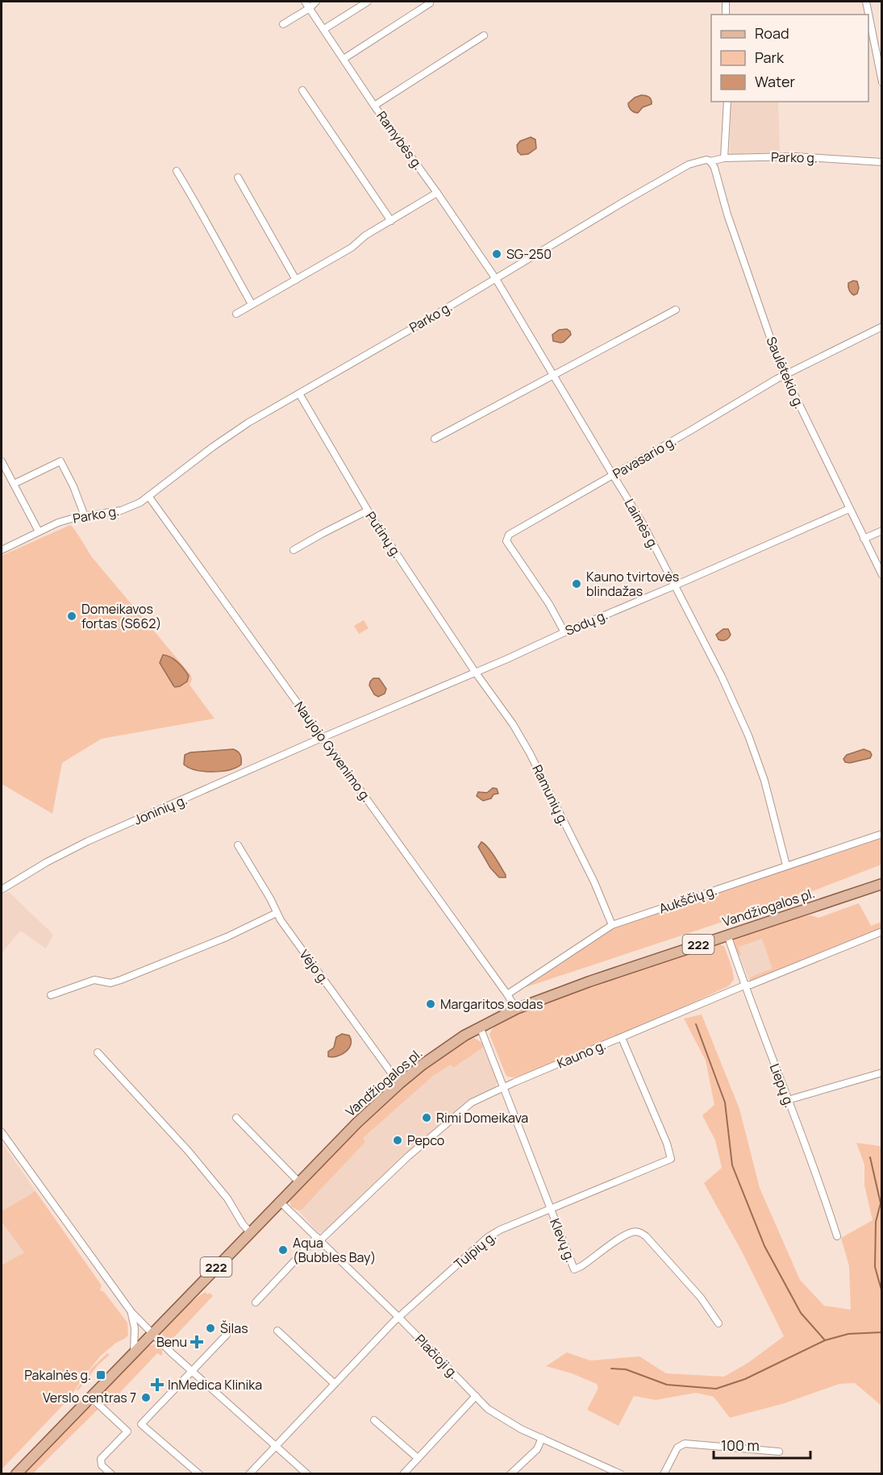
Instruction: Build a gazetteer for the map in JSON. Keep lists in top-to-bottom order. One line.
{"streets":{"main road":["Vandžiogalos pl.","222"],"street":["Ramybės g.","Parko g.","Saulėtekio g.","Pavasario g.","Laimės g.","Putinų g.","Sodų g.","Naujojo Gyvenimo g.","Ramunių g.","Joninių g.","Aukščių g.","Vėjo g.","Kauno g.","Liepų g.","Klevų g.","Tulpių g.","Plačioji g."]},"crossings":[["Ramybės g.","Parko g."],["Ramybės g.","Laimės g."],["Parko g.","Saulėtekio g."],["Parko g.","Laimės g."],["Parko g.","Putinų g."],["Parko g.","Naujojo Gyvenimo g."],["Saulėtekio g.","Pavasario g."],["Saulėtekio g.","Sodų g."],["Pavasario g.","Laimės g."],["Pavasario g.","Sodų g."],["Laimės g.","Sodų g."],["Laimės g.","Aukščių g."],["Putinų g.","Sodų g."],["Putinų g.","Ramunių g."],["Sodų g.","Naujojo Gyvenimo g."],["Sodų g.","Ramunių g."],["Sodų g.","Joninių g."],["Naujojo Gyvenimo g.","Joninių g."],["Naujojo Gyvenimo g.","Aukščių g."],["Naujojo Gyvenimo g.","Vandžiogalos pl."],["Ramunių g.","Aukščių g."],["Vandžiogalos pl.","Vėjo g."],["Vandžiogalos pl.","Liepų g."],["Vandžiogalos pl.","Klevų g."],["Vandžiogalos pl.","Plačioji g."],["Kauno g.","Liepų g."],["Kauno g.","Klevų g."],["Kauno g.","Tulpių g."],["Kauno g.","Plačioji g."],["Klevų g.","Tulpių g."],["Tulpių g.","Plačioji g."]],"places":{"other":["SG-250","Kauno tvirtovės blindažas","Domeikavos fortas (S662)","Margaritos sodas","Rimi Domeikava","Pepco","Aqua (Bubbles Bay)","Šilas","Verslo centras 7"],"health":["Benu","InMedica Klinika"],"transit":["Pakalnės g."]},"legend":["Road","Park","Water"],"scale_bar":"100 m"}
